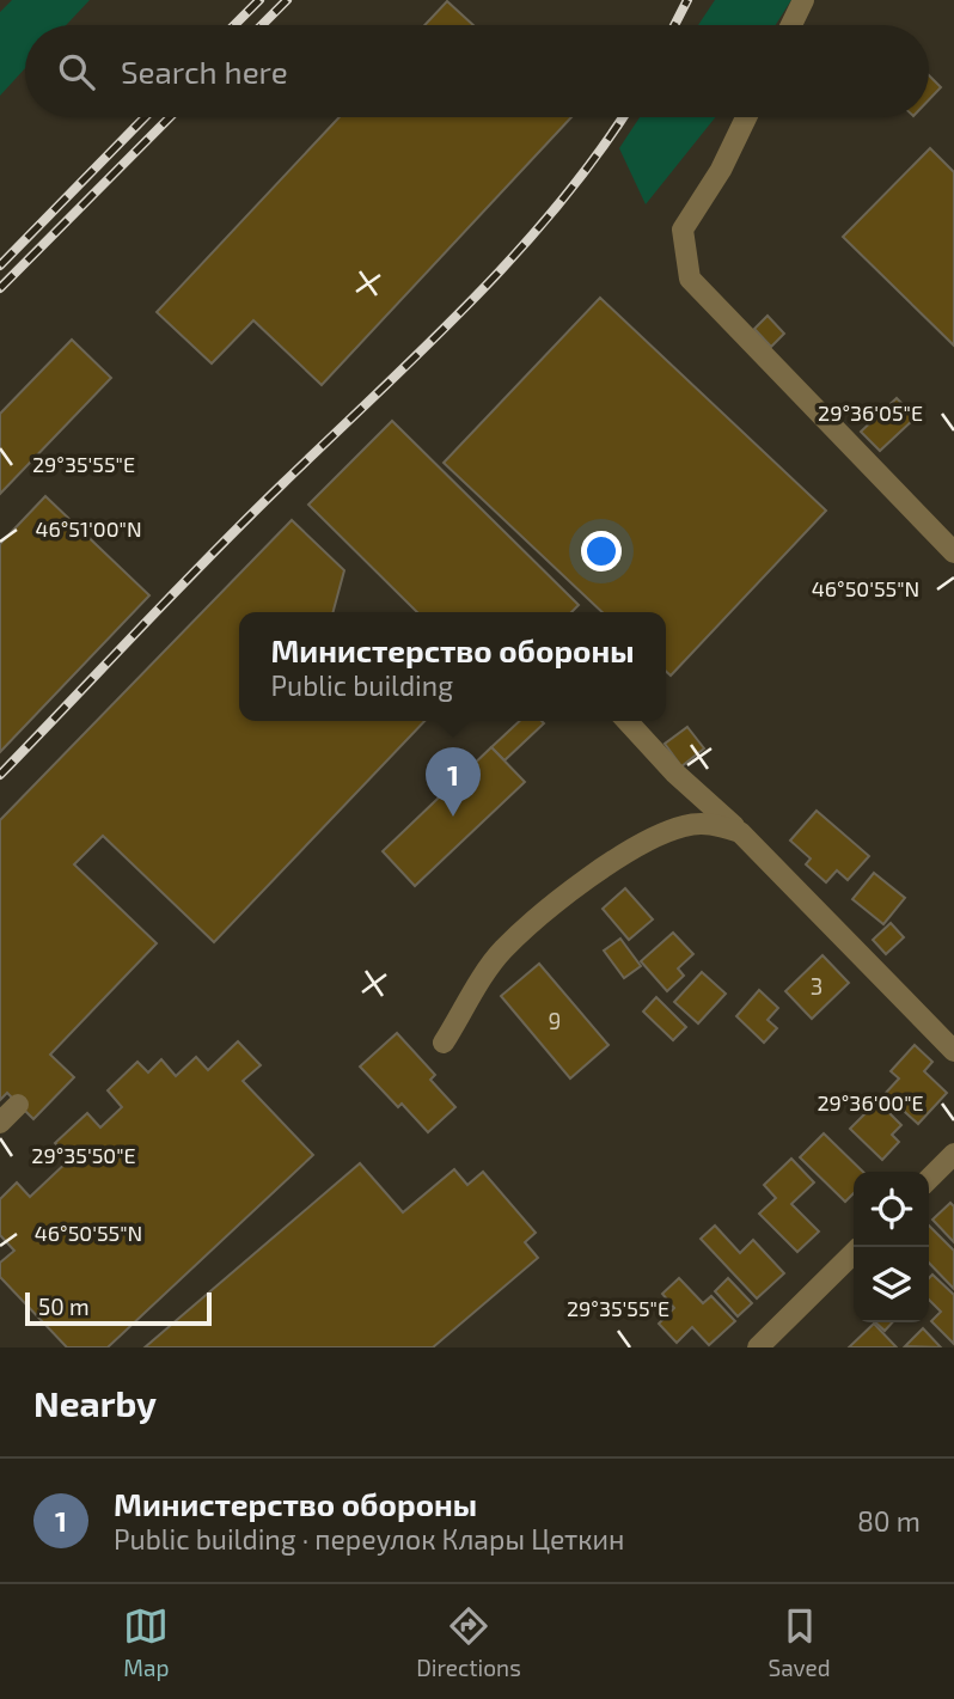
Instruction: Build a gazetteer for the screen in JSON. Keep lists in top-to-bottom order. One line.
{"house_numbers":["3","9"],"scale_bar":"50 m","page":{"search":"Search here","popup":["Министерство обороны","Public building"],"pins":"1","scale":"50 m","heading":"Nearby","list":[{"mark":"1","name":"Министерство обороны","note":"Public building · переулок Клары Цеткин","value":"80 m"}],"nav":["Map","Directions","Saved"]},"coordinates":["29°36'05\"E","29°35'55\"E","46°51'00\"N","46°50'55\"N","29°36'00\"E","29°35'50\"E"]}
